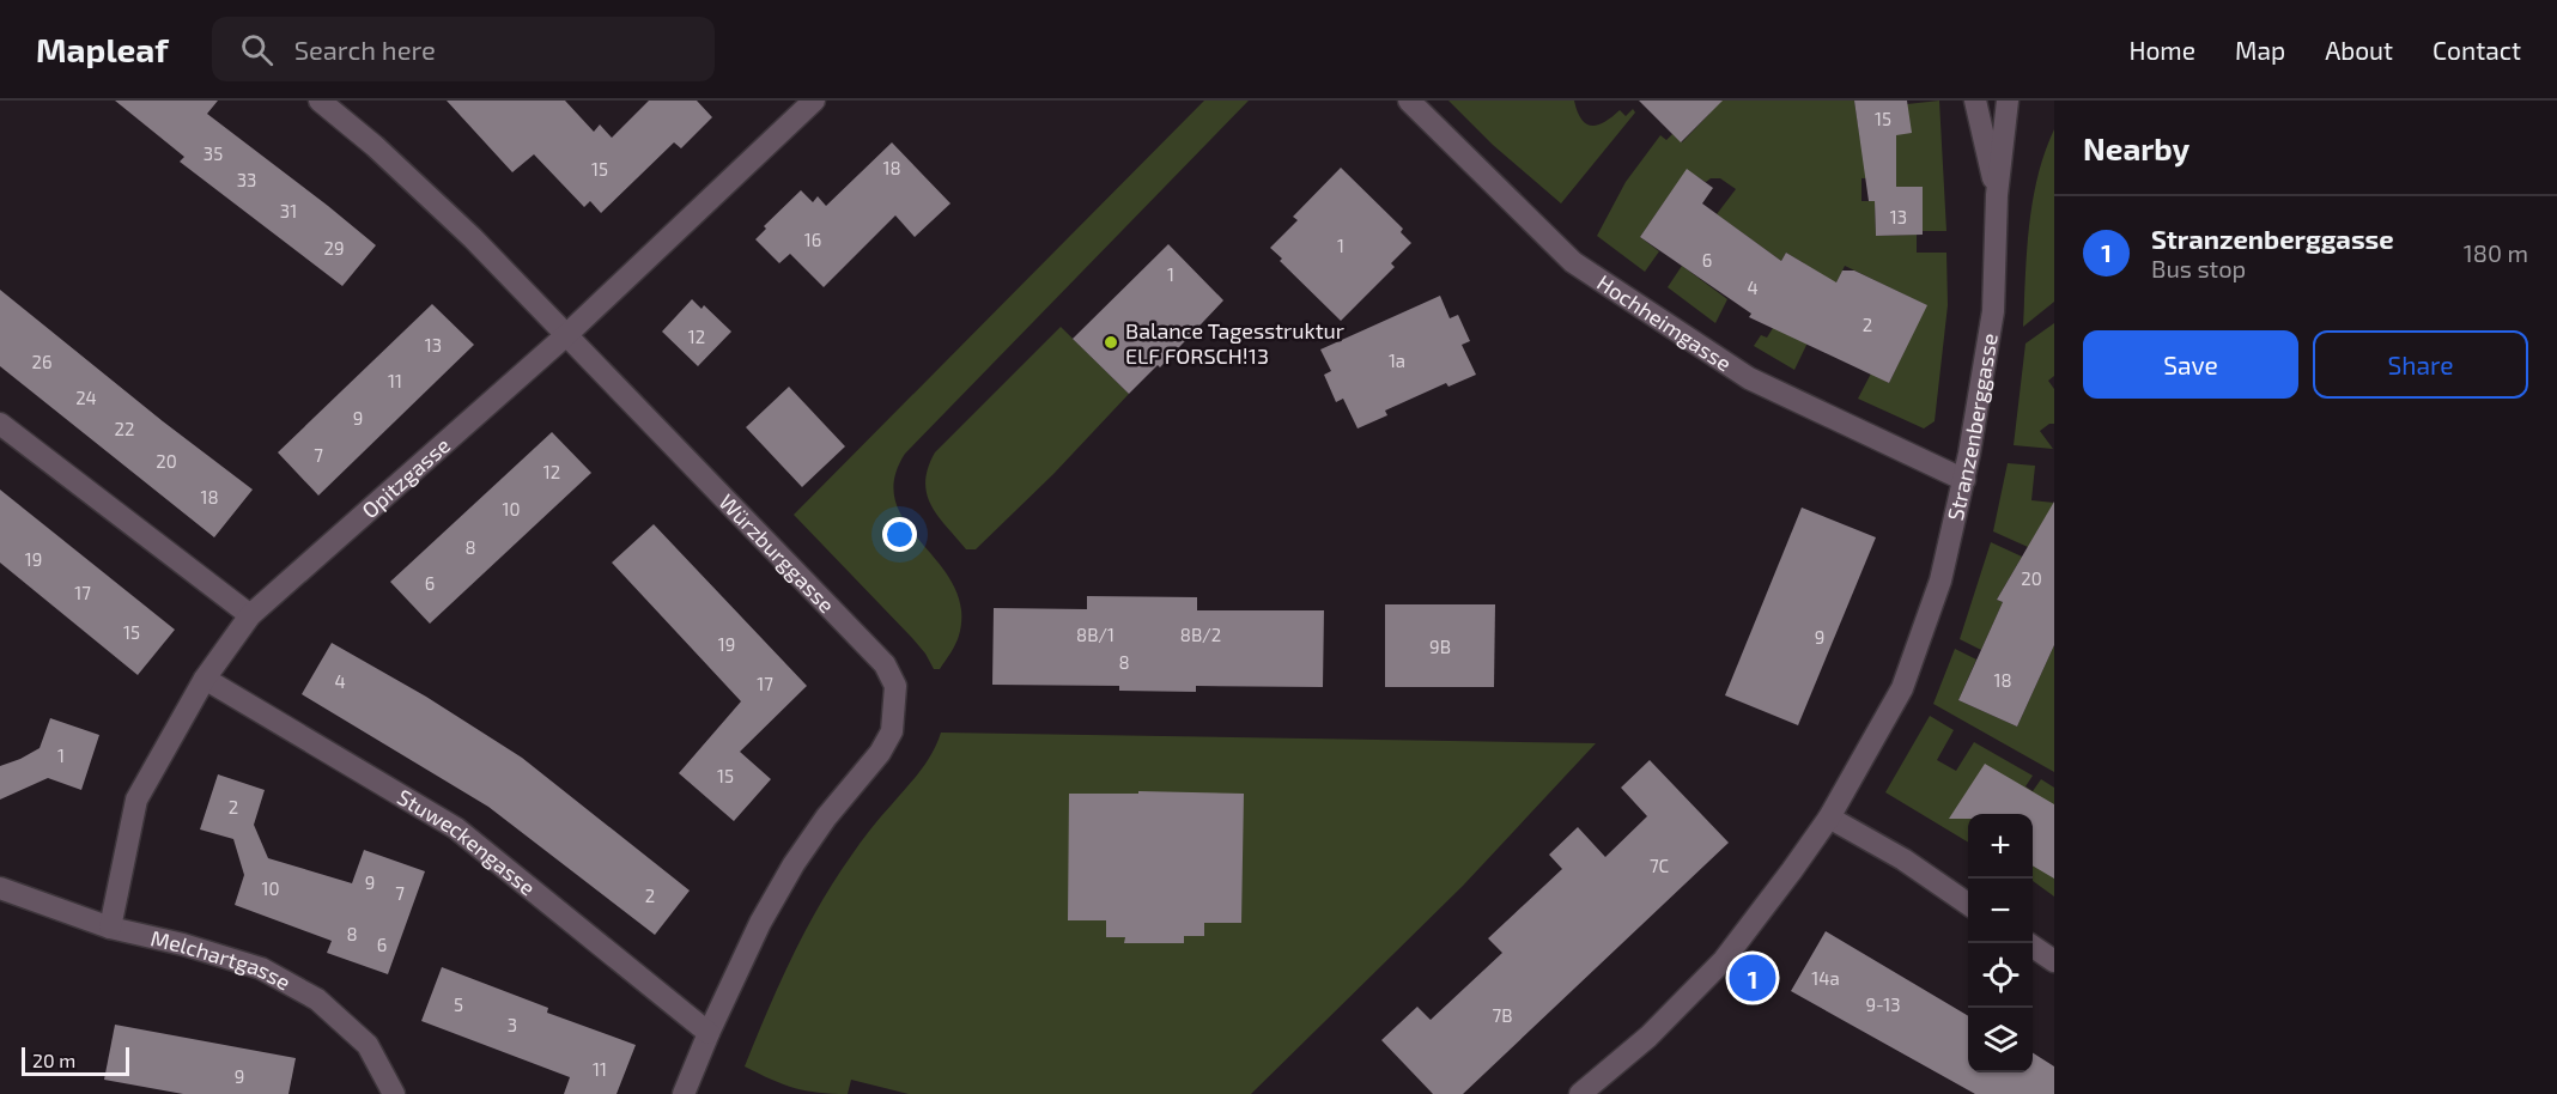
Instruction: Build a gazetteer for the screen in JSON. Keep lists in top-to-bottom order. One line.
{"streets":{"street":["Hochheimgasse","Stranzenberggasse","Opitzgasse","Würzburggasse","Stuweckengasse","Melchartgasse"]},"crossings":[["Hochheimgasse","Stranzenberggasse"],["Opitzgasse","Würzburggasse"],["Opitzgasse","Stuweckengasse"],["Opitzgasse","Melchartgasse"],["Würzburggasse","Stuweckengasse"]],"places":["Balance Tagesstruktur ELF FORSCH!13"],"house_numbers":["15","35","18","15","33","31","13","16","1","29","6","1","4","2","12","13","1a","26","11","24","9","22","7","20","12","18","10","8","19","20","6","17","15","8B/1","8B/2","9","19","9B","8","18","4","17","1","15","2","7C","9","10","7","2","8","6","14a","5","9-13","7B","3","11","9"],"scale_bar":"20 m","page":{"header":"Mapleaf","search":"Search here","nav":["Home","Map","About","Contact"],"heading":"Nearby","list":[{"mark":"1","name":"Stranzenberggasse","note":"Bus stop","value":"180 m"}],"buttons":["Save","Share"],"map_buttons":["+","−"],"pins":"1","scale":"20 m"}}
